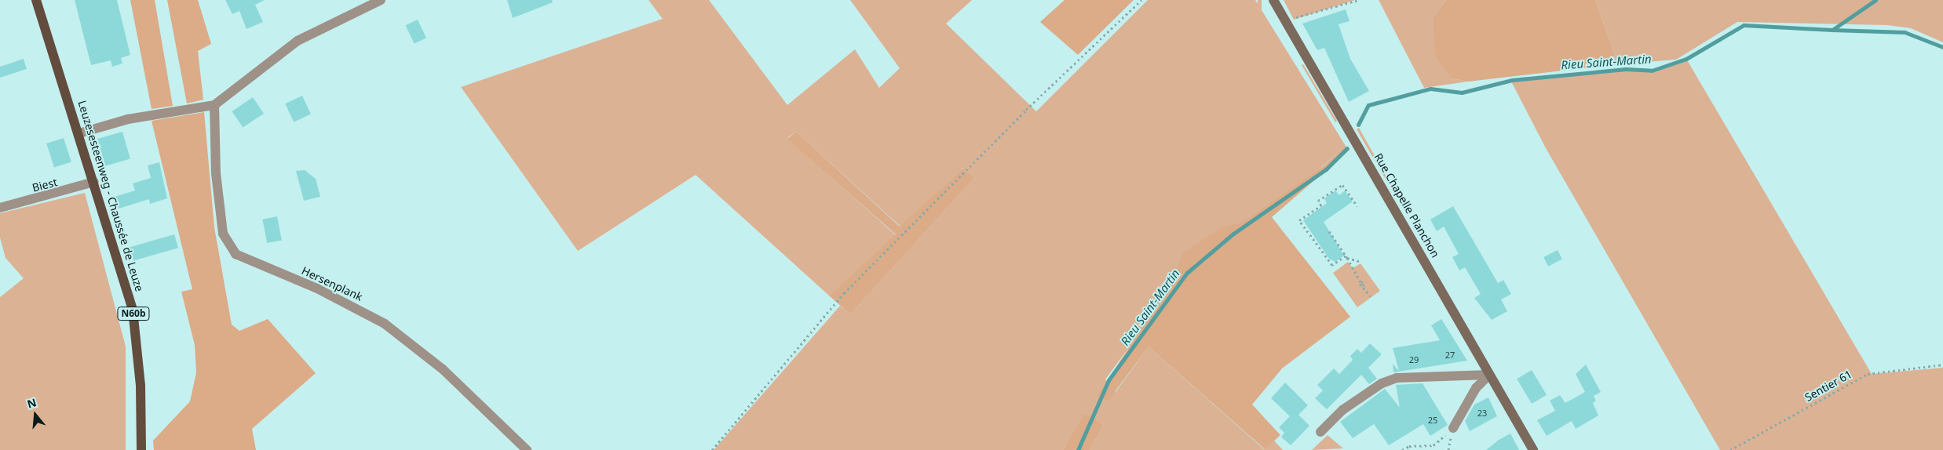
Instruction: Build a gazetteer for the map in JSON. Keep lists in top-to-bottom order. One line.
{"streets":{"main road":["Leuzesesteenweg - Chaussée de Leuze","N60b"],"street":["Biest","Rue Chapelle Planchon","Hersenplank"],"path":["Sentier 61"]},"crossings":[["Biest","Leuzesesteenweg - Chaussée de Leuze"]],"water":["Rieu Saint-Martin"],"house_numbers":["27","29","23","25"],"north":"top"}
